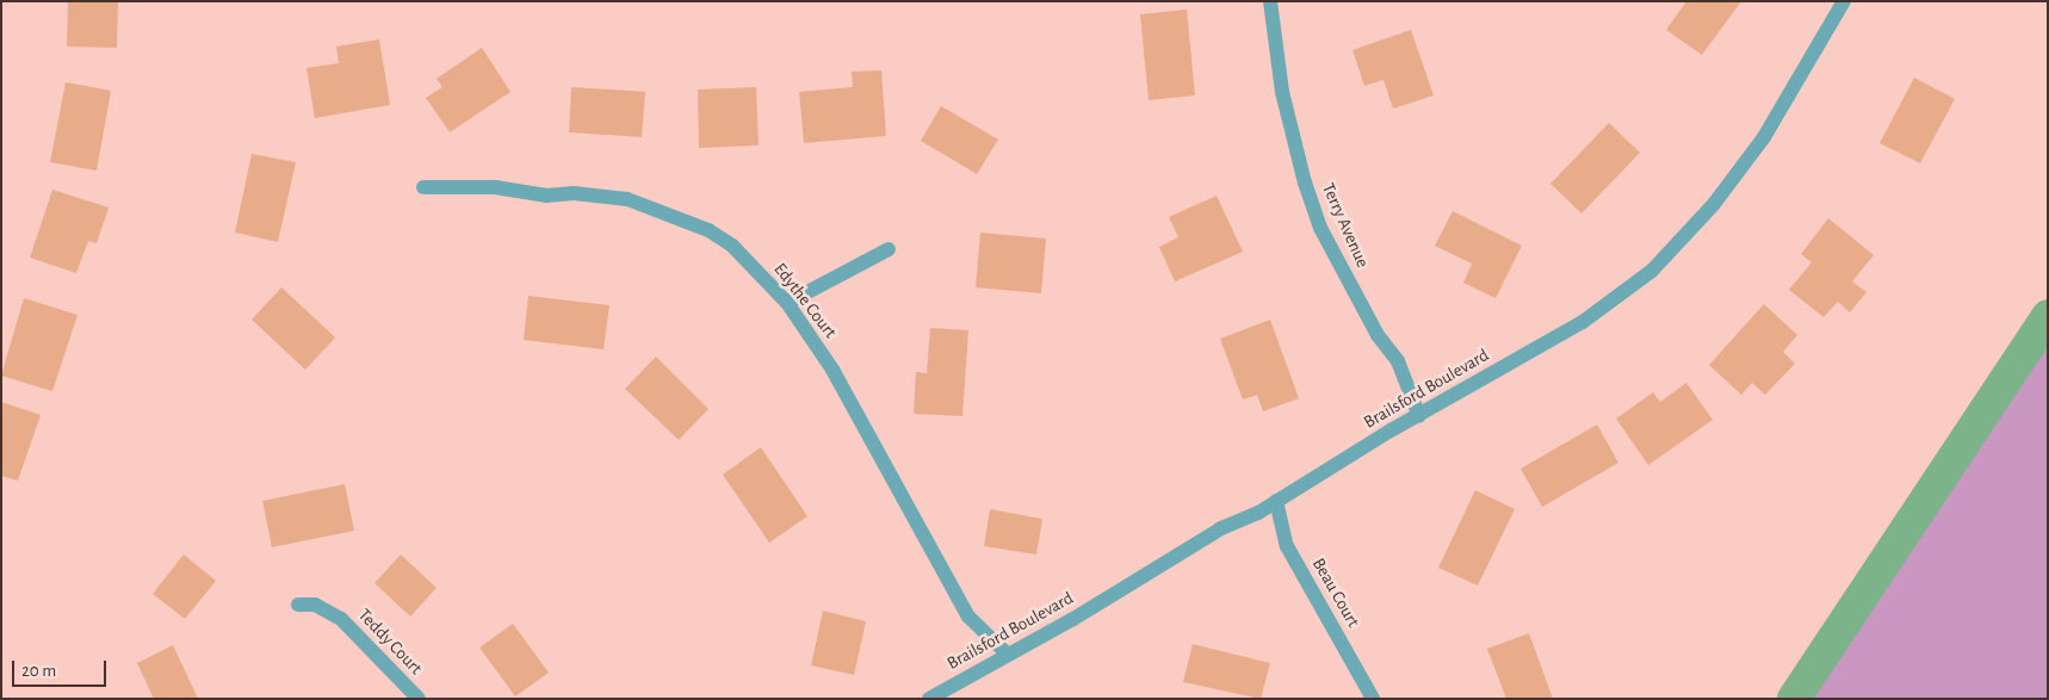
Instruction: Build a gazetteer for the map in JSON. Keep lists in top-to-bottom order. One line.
{"streets":{"street":["Terry Avenue","Edythe Court","Brailsford Boulevard","Beau Court","Teddy Court"]},"crossings":[["Terry Avenue","Brailsford Boulevard"],["Edythe Court","Brailsford Boulevard"],["Brailsford Boulevard","Beau Court"]],"scale_bar":"20 m"}
